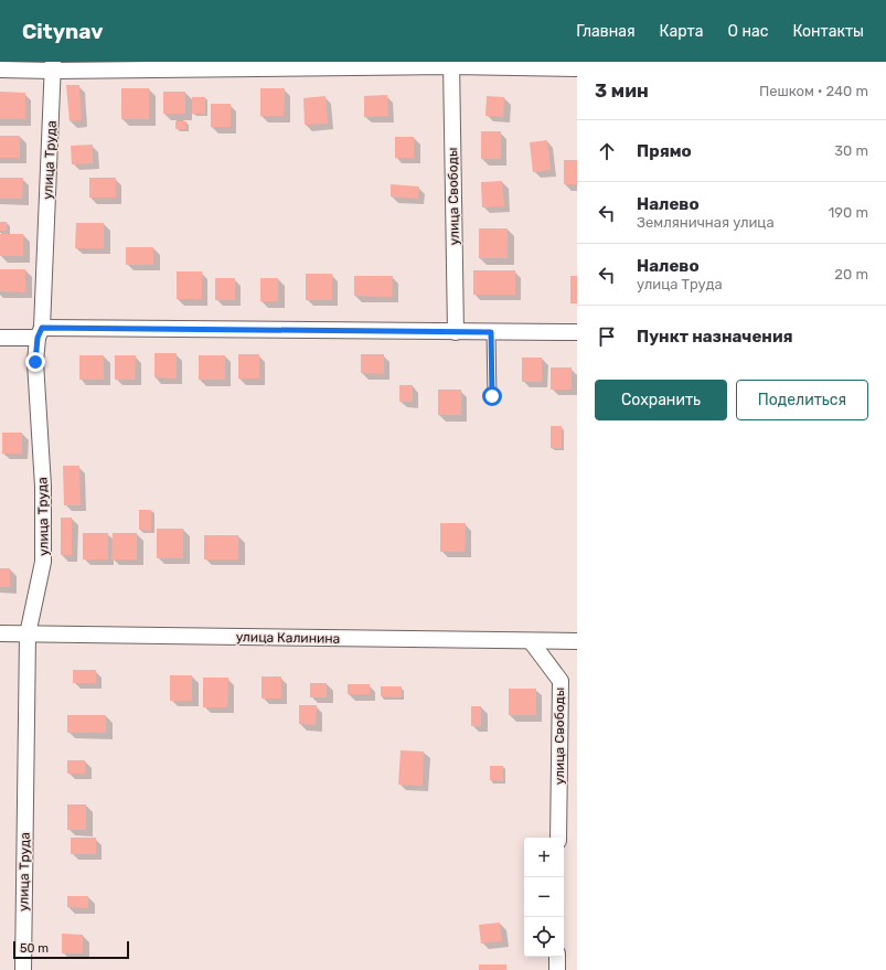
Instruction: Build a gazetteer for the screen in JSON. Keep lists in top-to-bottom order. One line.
{"streets":{"street":["улица Труда","улица Свободы","улица Калинина"]},"crossings":[["улица Труда","улица Калинина"],["улица Свободы","улица Калинина"]],"scale_bar":"50 m","page":{"header":"Citynav","nav":["Главная","Карта","О нас","Контакты"],"heading":["3 мин","Пешком · 240 m"],"list":[["Прямо","30 m"],["Налево","Земляничная улица","190 m"],["Налево","улица Труда","20 m"],"Пункт назначения"],"buttons":["Сохранить","Поделиться"],"map_buttons":["+","−"],"scale":"50 m"}}
